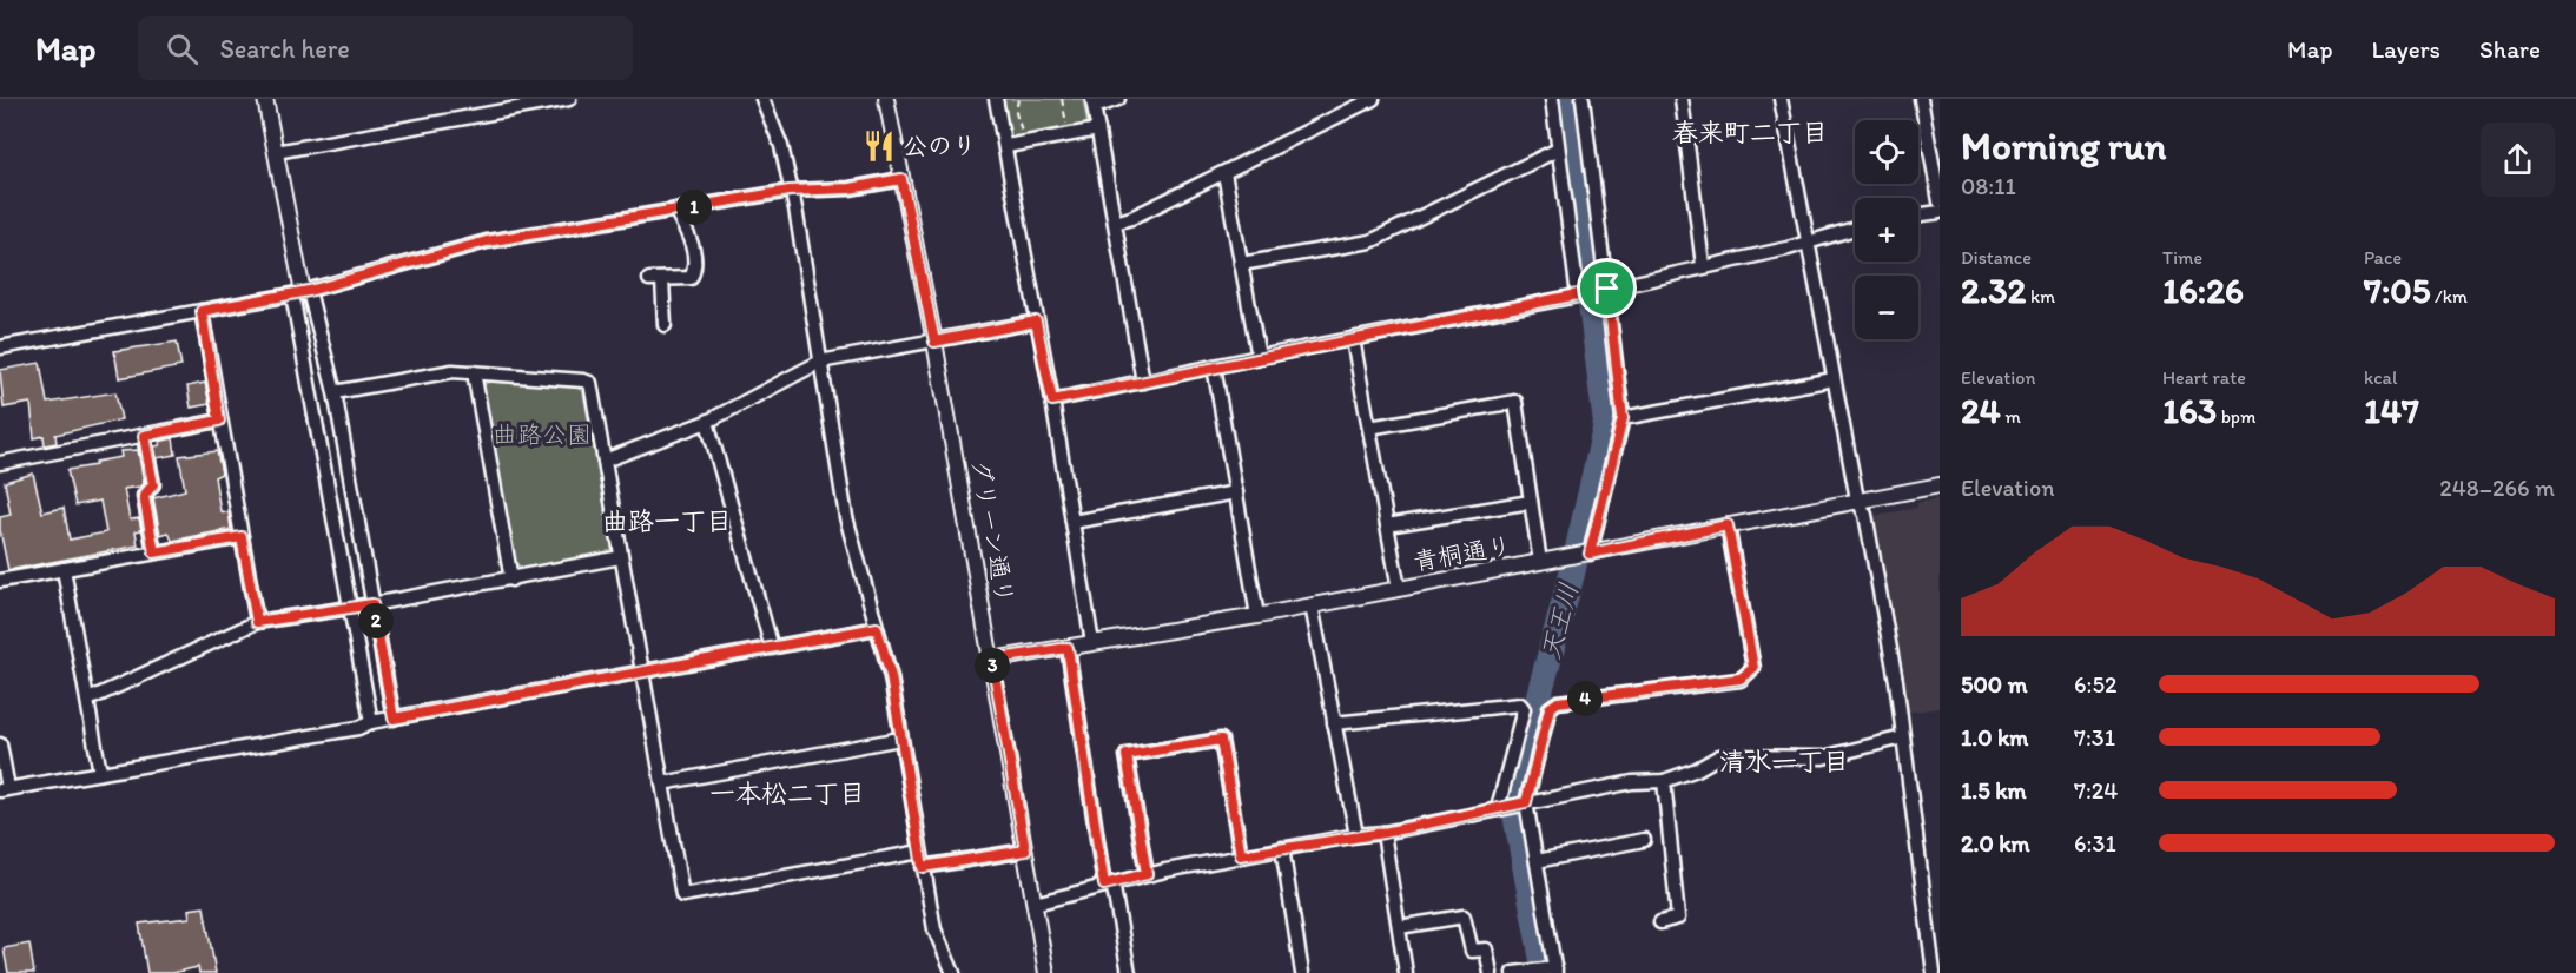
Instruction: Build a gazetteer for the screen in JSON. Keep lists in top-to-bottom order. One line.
{"streets":{"street":["グリーン通り","青桐通り"]},"crossings":[["グリーン通り","青桐通り"]],"districts":["春来町二丁目","曲路一丁目","清水一丁目","一本松二丁目"],"water":["天王川"],"parks":["曲路公園"],"places":{"restaurant":["公のり"]},"page":{"header":"Map","search":"Search here","nav":["Map","Layers","Share"],"heading":["Morning run","08:11"],"map_buttons":["+","−"],"pins":["1","2","3","4"],"stats":[["Distance","2.32 km"],["Time","16:26"],["Pace","7:05 /km"],["Elevation","24 m"],["Heart rate","163 bpm"],["kcal","147"]],"chart":["Elevation","248–266 m"],"list":[{"name":"500 m","note":"6:52"},{"name":"1.0 km","note":"7:31"},{"name":"1.5 km","note":"7:24"},{"name":"2.0 km","note":"6:31"}]}}
